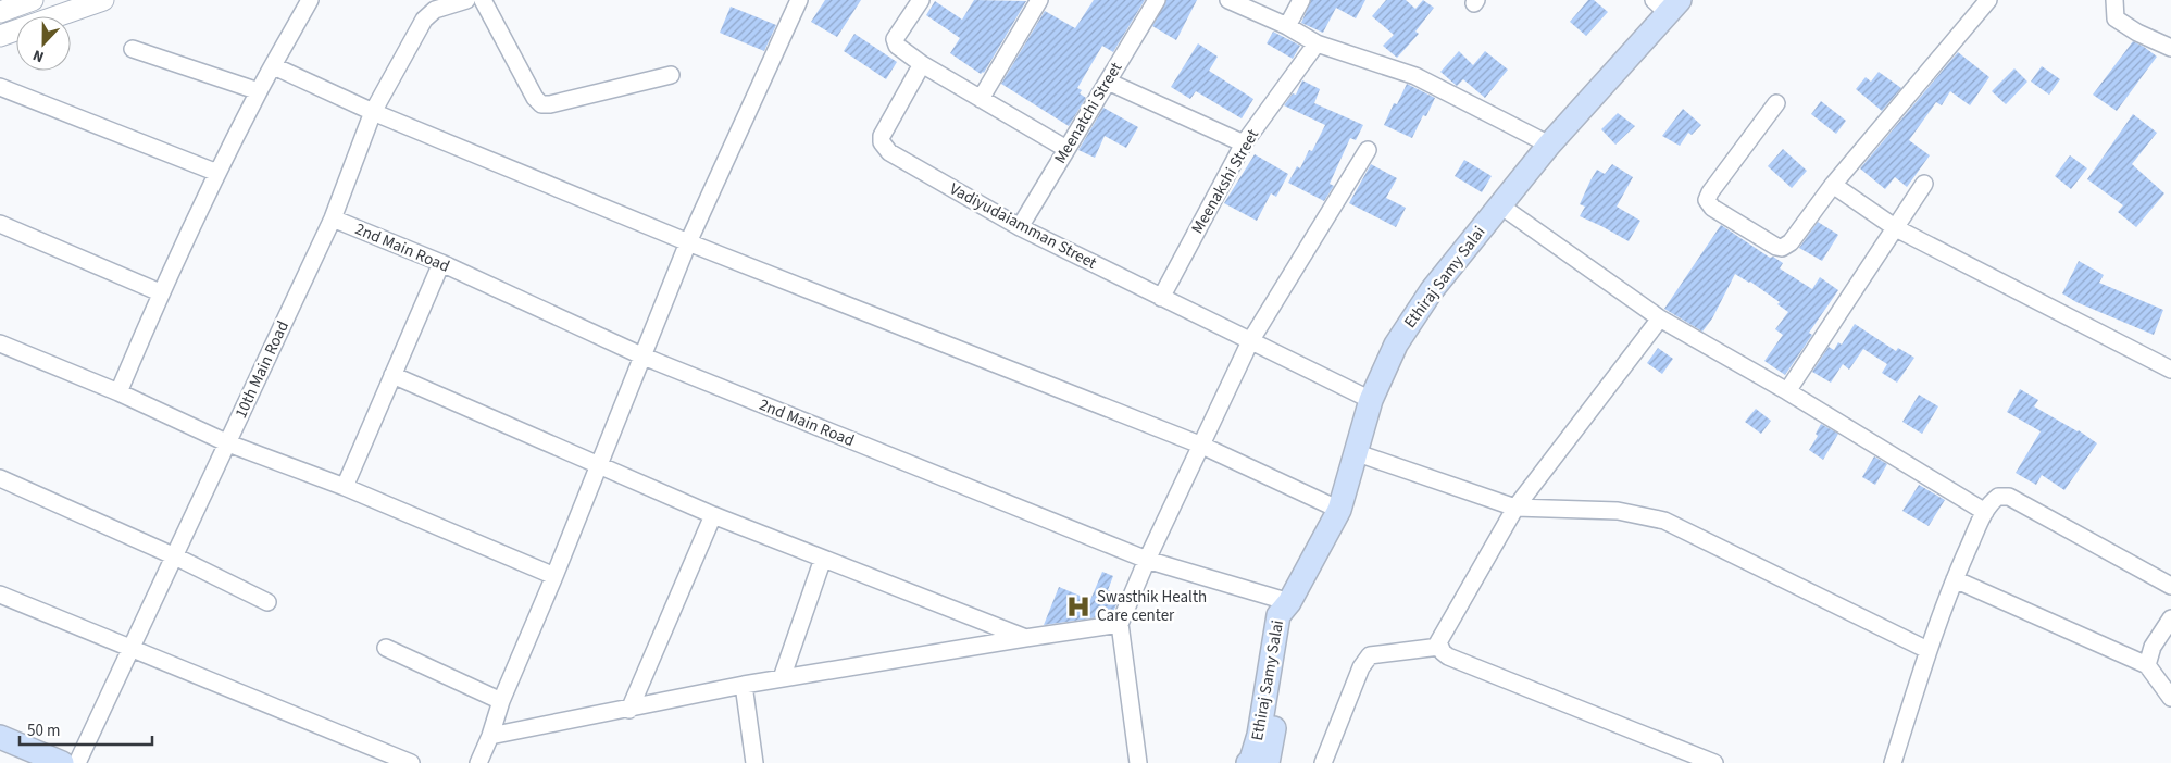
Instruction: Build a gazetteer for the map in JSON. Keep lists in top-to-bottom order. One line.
{"streets":{"main road":["Ethiraj Samy Salai"],"street":["Meenatchi Street","Meenakshi Street","Vadiyudaiamman Street","2nd Main Road","10th Main Road"]},"crossings":[["Meenatchi Street","Vadiyudaiamman Street"],["Meenakshi Street","Vadiyudaiamman Street"],["Vadiyudaiamman Street","Ethiraj Samy Salai"],["2nd Main Road","Ethiraj Samy Salai"],["2nd Main Road","10th Main Road"]],"places":{"hospital":["Swasthik Health Care center"]},"scale_bar":"50 m","north":"bottom"}
